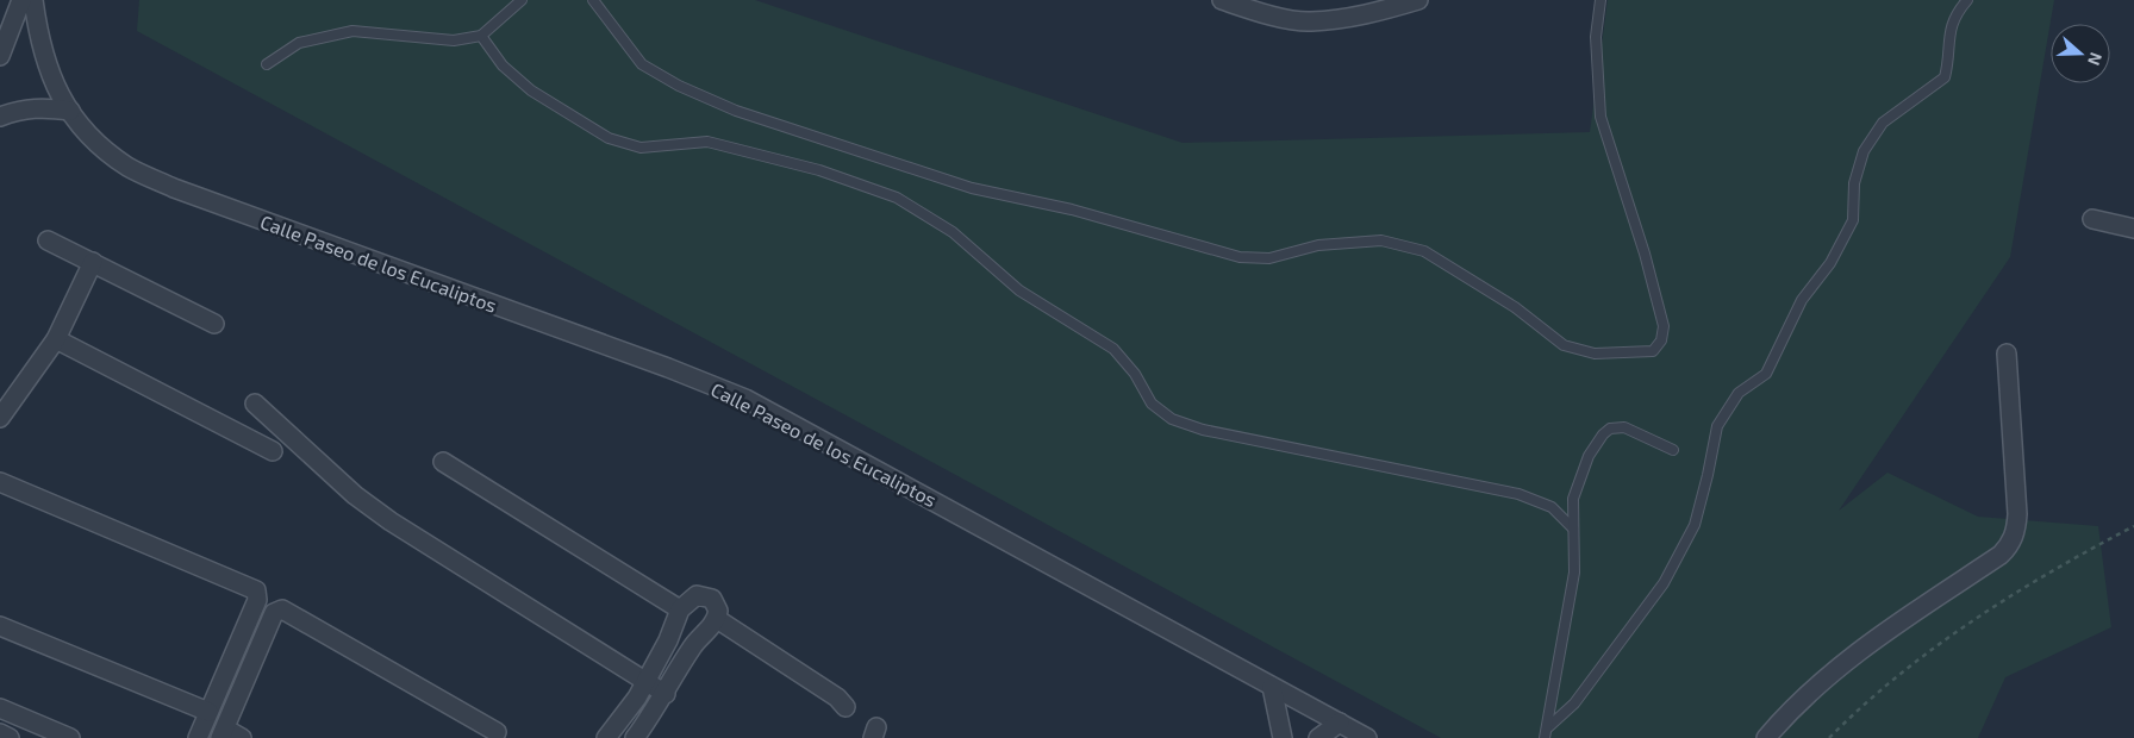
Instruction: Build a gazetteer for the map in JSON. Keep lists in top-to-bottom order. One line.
{"streets":{"street":["Calle Paseo de los Eucaliptos"]},"north":"right"}
